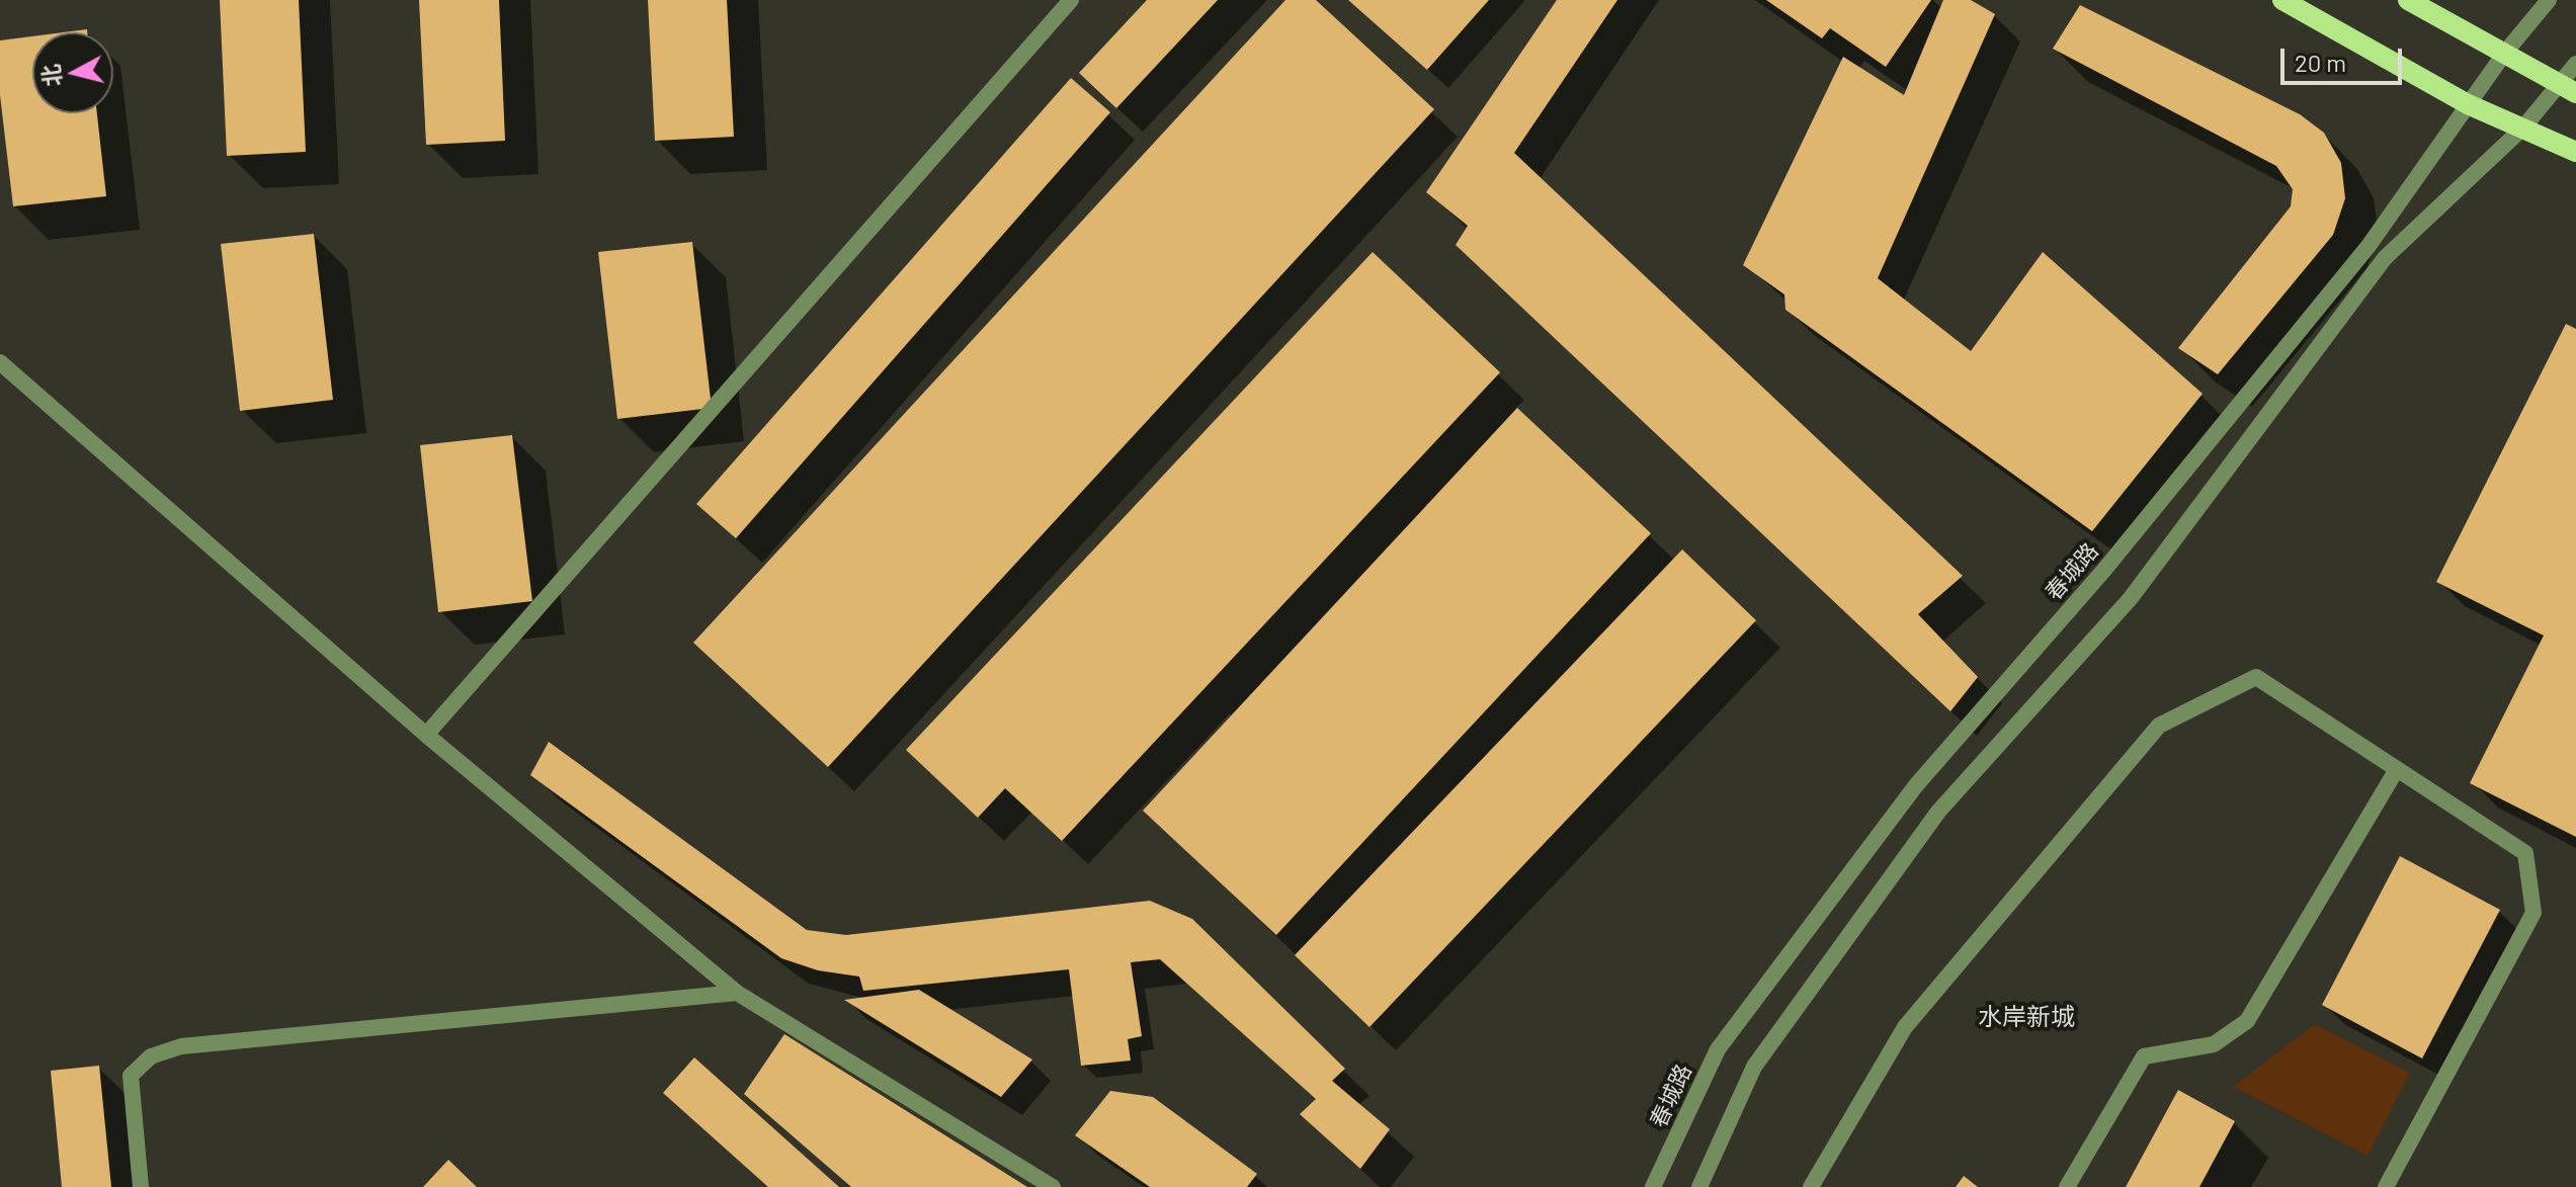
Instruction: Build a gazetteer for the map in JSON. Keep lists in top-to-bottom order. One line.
{"streets":{"street":["春城路"]},"districts":["水岸新城"],"scale_bar":"20 m","north":"left"}
